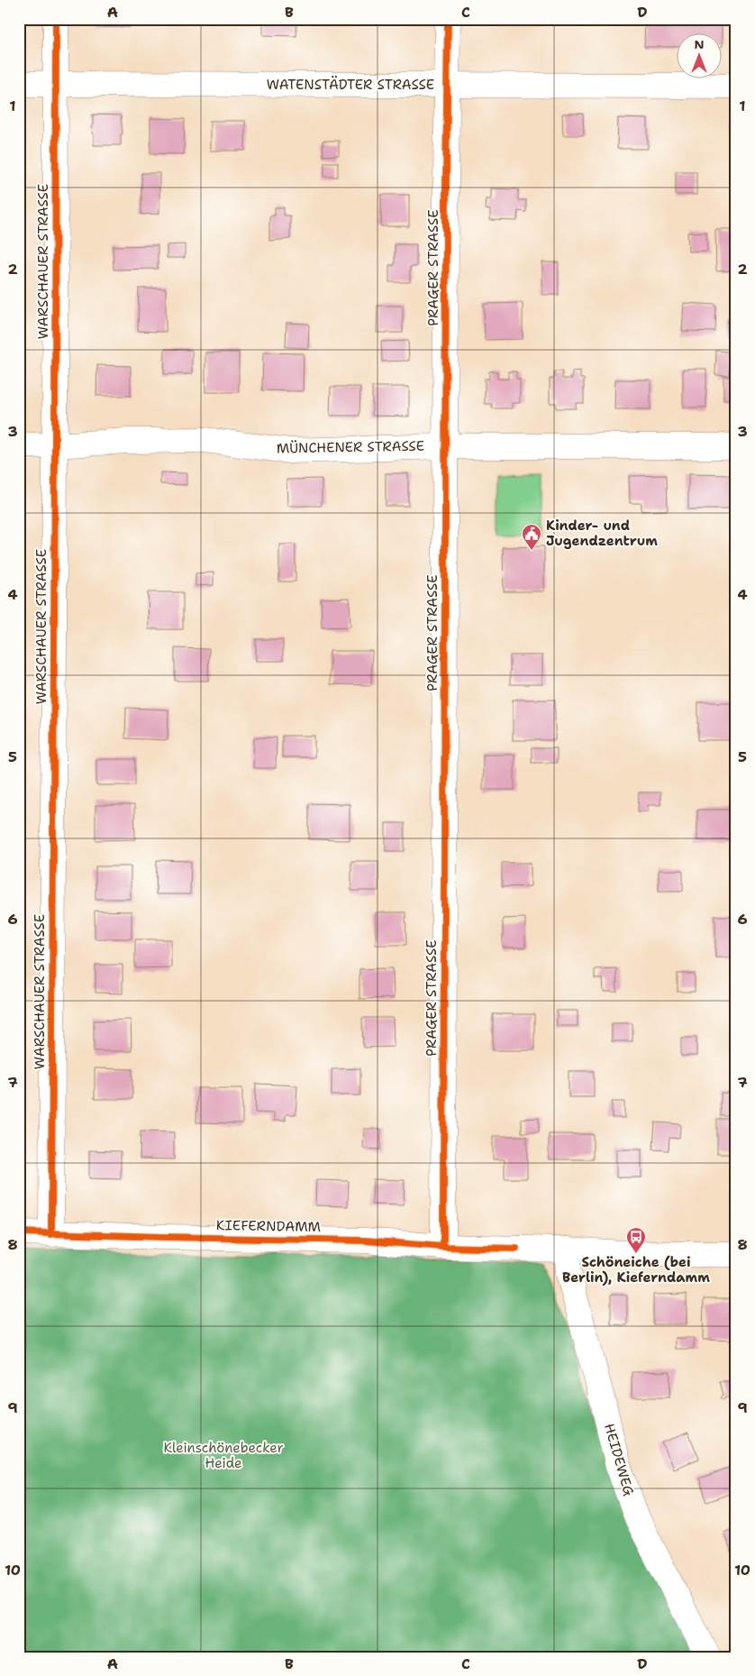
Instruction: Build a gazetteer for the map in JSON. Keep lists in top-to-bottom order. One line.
{"streets":{"street":["WATENSTÄDTER STRASSE","WARSCHAUER STRASSE","PRAGER STRASSE","MÜNCHENER STRASSE","KIEFERNDAMM","HEIDEWEG"]},"crossings":[["WATENSTÄDTER STRASSE","WARSCHAUER STRASSE"],["WATENSTÄDTER STRASSE","PRAGER STRASSE"],["WARSCHAUER STRASSE","MÜNCHENER STRASSE"],["WARSCHAUER STRASSE","KIEFERNDAMM"],["PRAGER STRASSE","MÜNCHENER STRASSE"],["PRAGER STRASSE","KIEFERNDAMM"],["KIEFERNDAMM","HEIDEWEG"]],"parks":["Kleinschönebecker Heide"],"places":{"public building":["Kinder- und Jugendzentrum"],"bus stop":["Schöneiche (bei Berlin), Kieferndamm"]},"north":"top","grid":{"columns":["A","B","C","D"],"rows":["1","2","3","4","5","6","7","8","9","10"]}}
